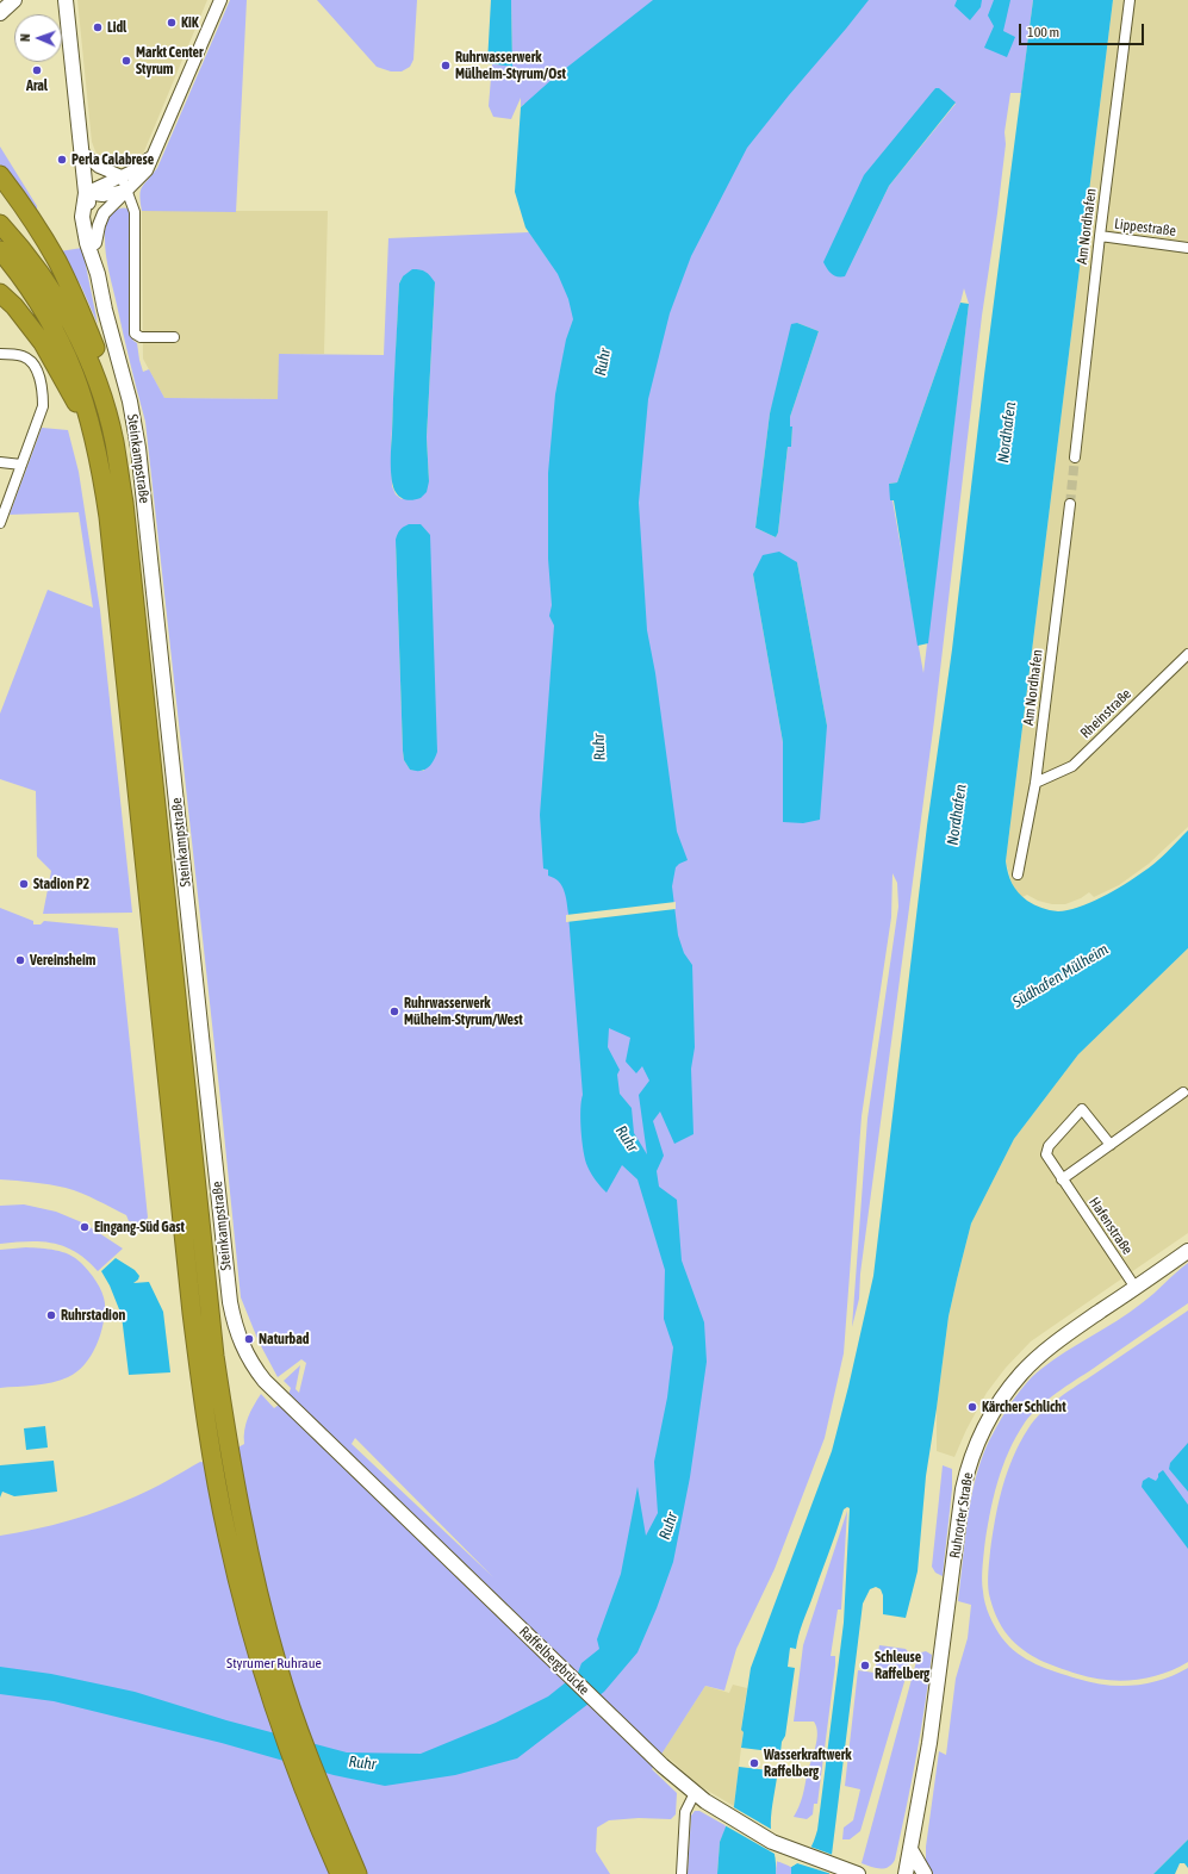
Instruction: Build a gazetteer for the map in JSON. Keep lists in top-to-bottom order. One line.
{"streets":{"main road":["Steinkampstraße","Ruhrorter Straße","Raffelbergbrücke"],"street":["Am Nordhafen","Lippestraße","Rheinstraße","Hafenstraße"]},"crossings":[["Am Nordhafen","Lippestraße"],["Am Nordhafen","Rheinstraße"],["Steinkampstraße","Raffelbergbrücke"],["Hafenstraße","Ruhrorter Straße"]],"water":["Ruhr","Nordhafen","Südhafen Mülheim"],"parks":["Styrumer Ruhraue"],"places":["KiK","Lidl","Markt Center Styrum","Ruhrwasserwerk Mülheim-Styrum/Ost","Aral","Perla Calabrese","Stadion P2","Vereinsheim","Ruhrwasserwerk Mülheim-Styrum/West","Eingang-Süd Gast","Ruhrstadion","Naturbad","Kärcher Schlicht","Schleuse Raffelberg","Wasserkraftwerk Raffelberg"],"scale_bar":"100 m","north":"left"}
